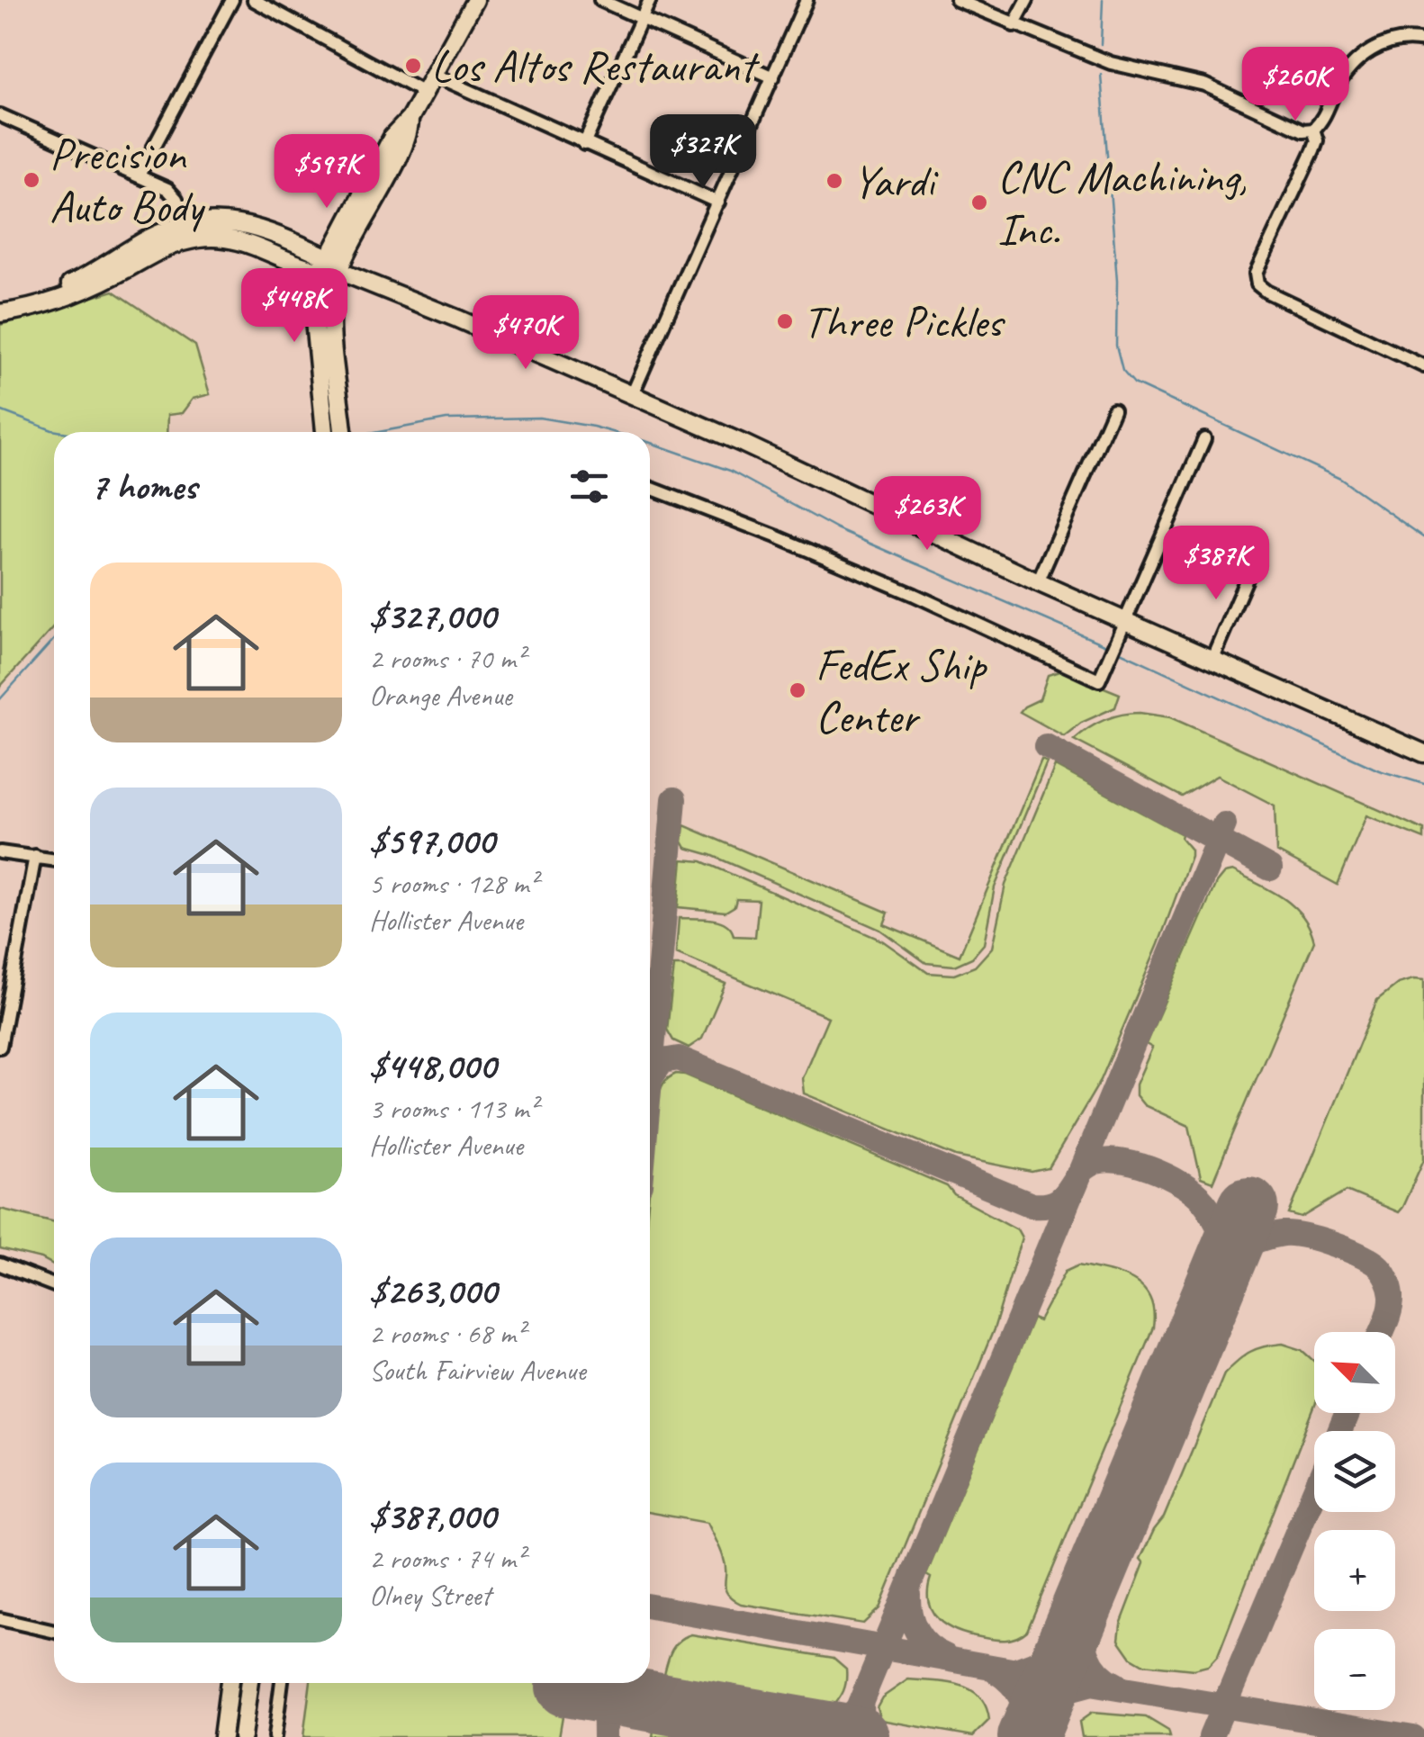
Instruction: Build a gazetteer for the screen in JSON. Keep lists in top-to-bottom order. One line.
{"places":["Los Altos Restaurant","Precision Auto Body","Yardi","CNC Machining, Inc.","Three Pickles","FedEx Ship Center"],"north":"top left","page":{"price":["$260K","$327K","$597K","$448K","$470K","$263K","$387K"],"heading":"7 homes","list":[{"name":"$327,000","note":"2 rooms · 70 m² · Orange Avenue"},{"name":"$597,000","note":"5 rooms · 128 m² · Hollister Avenue"},{"name":"$448,000","note":"3 rooms · 113 m² · Hollister Avenue"},{"name":"$263,000","note":"2 rooms · 68 m² · South Fairview Avenue"},{"name":"$387,000","note":"2 rooms · 74 m² · Olney Street"}],"map_buttons":["+","−"]}}
